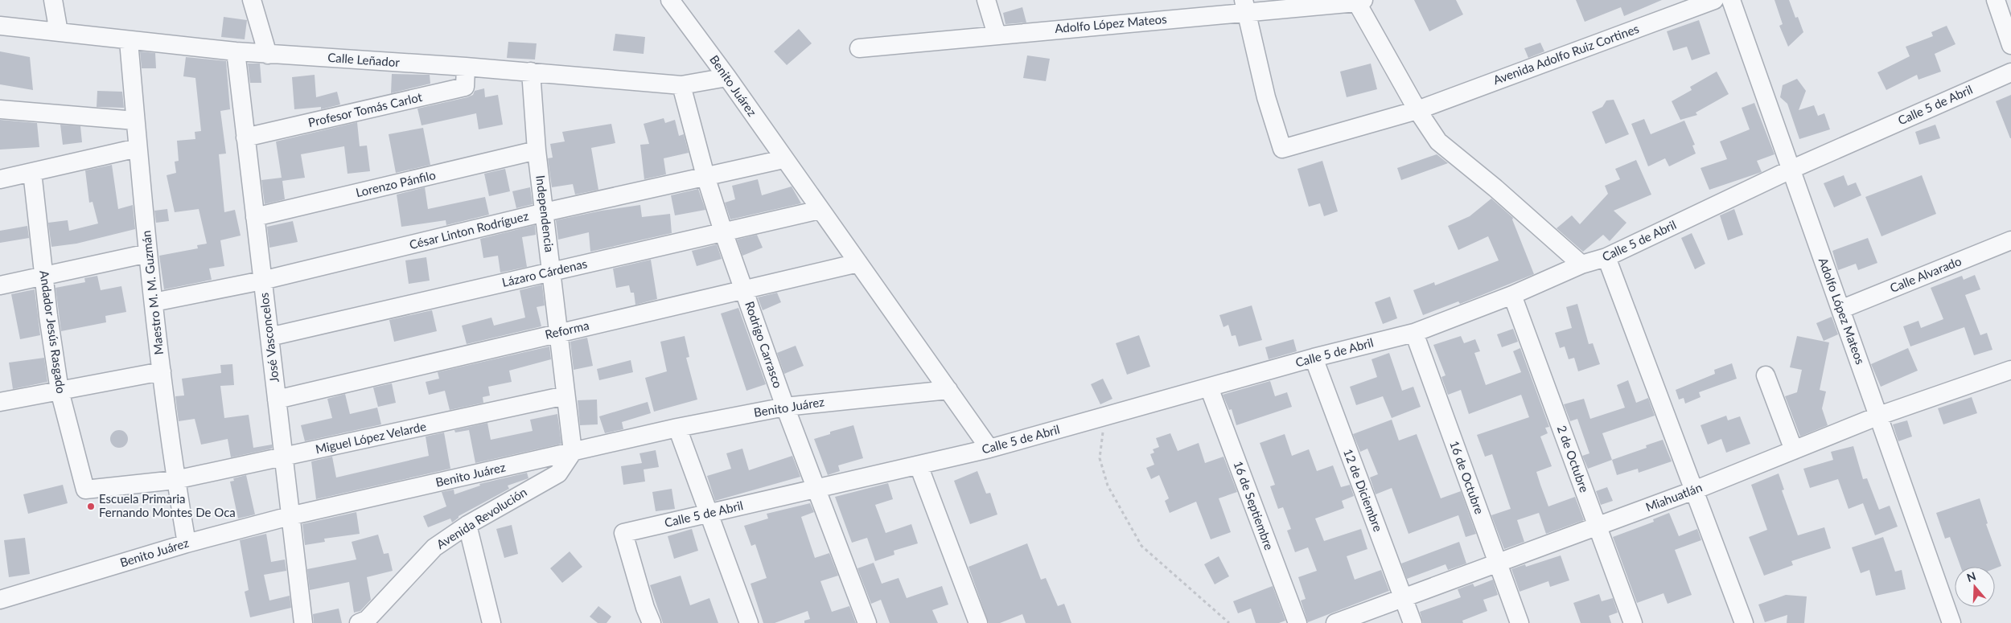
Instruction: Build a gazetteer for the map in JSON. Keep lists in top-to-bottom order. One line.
{"streets":{"street":["Adolfo López Mateos","Avenida Adolfo Ruiz Cortines","Calle Leñador","Benito Juárez","Calle 5 de Abril","Profesor Tomás Carlot","Lorenzo Pánfilo","Independencia","César Linton Rodríguez","Lázaro Cárdenas","Calle Alvarado","Maestro M. M. Guzmán","Reforma","Andador Jesús Rasgado","José Vasconcelos","Rodrigo Carrasco","Miguel López Velarde","2 de Octubre","16 de Octubre","12 de Diciembre","Miahuatlán","16 de Septiembre","Avenida Revolución"]},"crossings":[["Adolfo López Mateos","Avenida Adolfo Ruiz Cortines"],["Adolfo López Mateos","Calle 5 de Abril"],["Adolfo López Mateos","Calle Alvarado"],["Adolfo López Mateos","Miahuatlán"],["Calle Leñador","Benito Juárez"],["Calle Leñador","Profesor Tomás Carlot"],["Calle Leñador","Independencia"],["Calle Leñador","Maestro M. M. Guzmán"],["Calle Leñador","José Vasconcelos"],["Calle Leñador","Rodrigo Carrasco"],["Benito Juárez","Calle 5 de Abril"],["Benito Juárez","Independencia"],["Benito Juárez","César Linton Rodríguez"],["Benito Juárez","Lázaro Cárdenas"],["Benito Juárez","Maestro M. M. Guzmán"],["Benito Juárez","Reforma"],["Benito Juárez","José Vasconcelos"],["Benito Juárez","Rodrigo Carrasco"],["Benito Juárez","Avenida Revolución"],["Calle 5 de Abril","Rodrigo Carrasco"],["Calle 5 de Abril","2 de Octubre"],["Calle 5 de Abril","16 de Octubre"],["Calle 5 de Abril","12 de Diciembre"],["Calle 5 de Abril","16 de Septiembre"],["Profesor Tomás Carlot","José Vasconcelos"],["Lorenzo Pánfilo","Independencia"],["Lorenzo Pánfilo","José Vasconcelos"],["Independencia","César Linton Rodríguez"],["Independencia","Lázaro Cárdenas"],["Independencia","Reforma"],["Independencia","Miguel López Velarde"],["Independencia","Avenida Revolución"],["César Linton Rodríguez","Maestro M. M. Guzmán"],["César Linton Rodríguez","José Vasconcelos"],["César Linton Rodríguez","Rodrigo Carrasco"],["Lázaro Cárdenas","José Vasconcelos"],["Lázaro Cárdenas","Rodrigo Carrasco"],["Maestro M. M. Guzmán","Miguel López Velarde"],["Reforma","José Vasconcelos"],["Reforma","Rodrigo Carrasco"],["Andador Jesús Rasgado","Miguel López Velarde"],["José Vasconcelos","Miguel López Velarde"],["2 de Octubre","Miahuatlán"],["16 de Octubre","Miahuatlán"],["12 de Diciembre","Miahuatlán"]],"places":["Escuela Primaria Fernando Montes De Oca"],"north":"top"}
